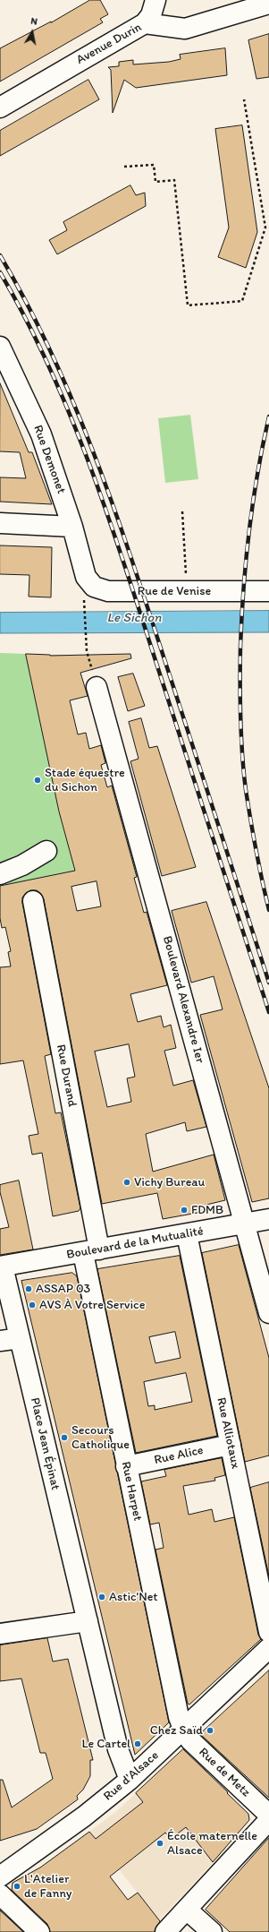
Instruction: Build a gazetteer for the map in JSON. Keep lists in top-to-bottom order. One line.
{"streets":{"street":["Avenue Durin","Rue Demonet","Rue de Venise","Boulevard Alexandre Ier","Rue Durand","Boulevard de la Mutualité","Rue Alliotaux","Place Jean Épinat","Rue Alice","Rue Harpet","Rue de Metz","Rue d'Alsace"]},"crossings":[["Rue Demonet","Rue de Venise"],["Boulevard Alexandre Ier","Boulevard de la Mutualité"],["Rue Durand","Boulevard de la Mutualité"],["Rue Durand","Rue Harpet"],["Boulevard de la Mutualité","Rue Alliotaux"],["Boulevard de la Mutualité","Place Jean Épinat"],["Boulevard de la Mutualité","Rue Harpet"],["Rue Alliotaux","Rue Alice"],["Place Jean Épinat","Rue d'Alsace"],["Rue Alice","Rue Harpet"],["Rue Harpet","Rue de Metz"],["Rue Harpet","Rue d'Alsace"],["Rue de Metz","Rue d'Alsace"]],"water":["Le Sichon"],"places":["Stade équestre du Sichon","Vichy Bureau","FDMB","ASSAP 03","AVS À Votre Service","Secours Catholique","Astic'Net","Chez Saïd","Le Cartel","École maternelle Alsace","L'Atelier de Fanny"],"north":"top"}
